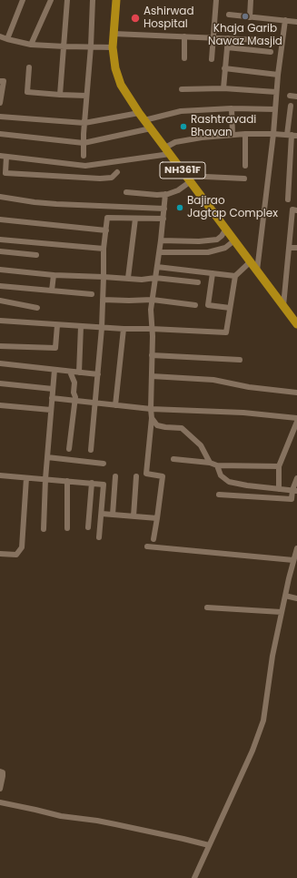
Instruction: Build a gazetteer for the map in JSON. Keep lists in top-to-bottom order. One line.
{"streets":{"highway":["NH361F"]},"places":["Khaja Garib Nawaz Masjid","Ashirwad Hospital","Rashtravadi Bhavan","Bajirao Jagtap Complex"]}
